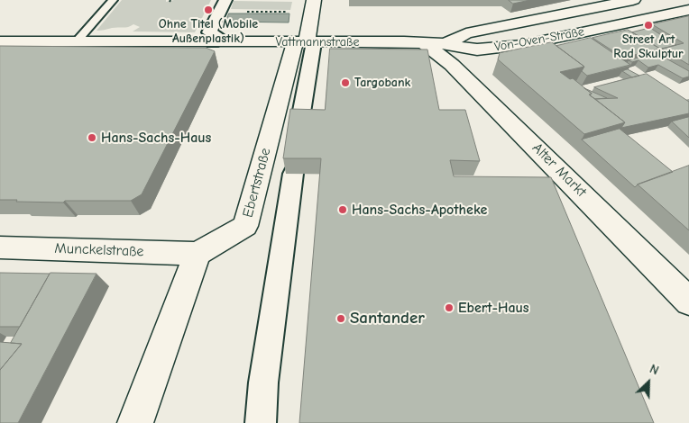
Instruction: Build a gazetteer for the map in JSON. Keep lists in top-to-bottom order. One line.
{"streets":{"street":["Von-Oven-Straße","Vattmannstraße","Alter Markt","Ebertstraße","Munckelstraße"]},"crossings":[["Von-Oven-Straße","Vattmannstraße"],["Von-Oven-Straße","Alter Markt"],["Vattmannstraße","Alter Markt"],["Vattmannstraße","Ebertstraße"],["Ebertstraße","Munckelstraße"]],"places":["Ohne Titel (Mobile Außenplastik)","Street Art Rad Skulptur","Targobank","Hans-Sachs-Haus","Hans-Sachs-Apotheke","Ebert-Haus","Santander"],"north":"top right"}
